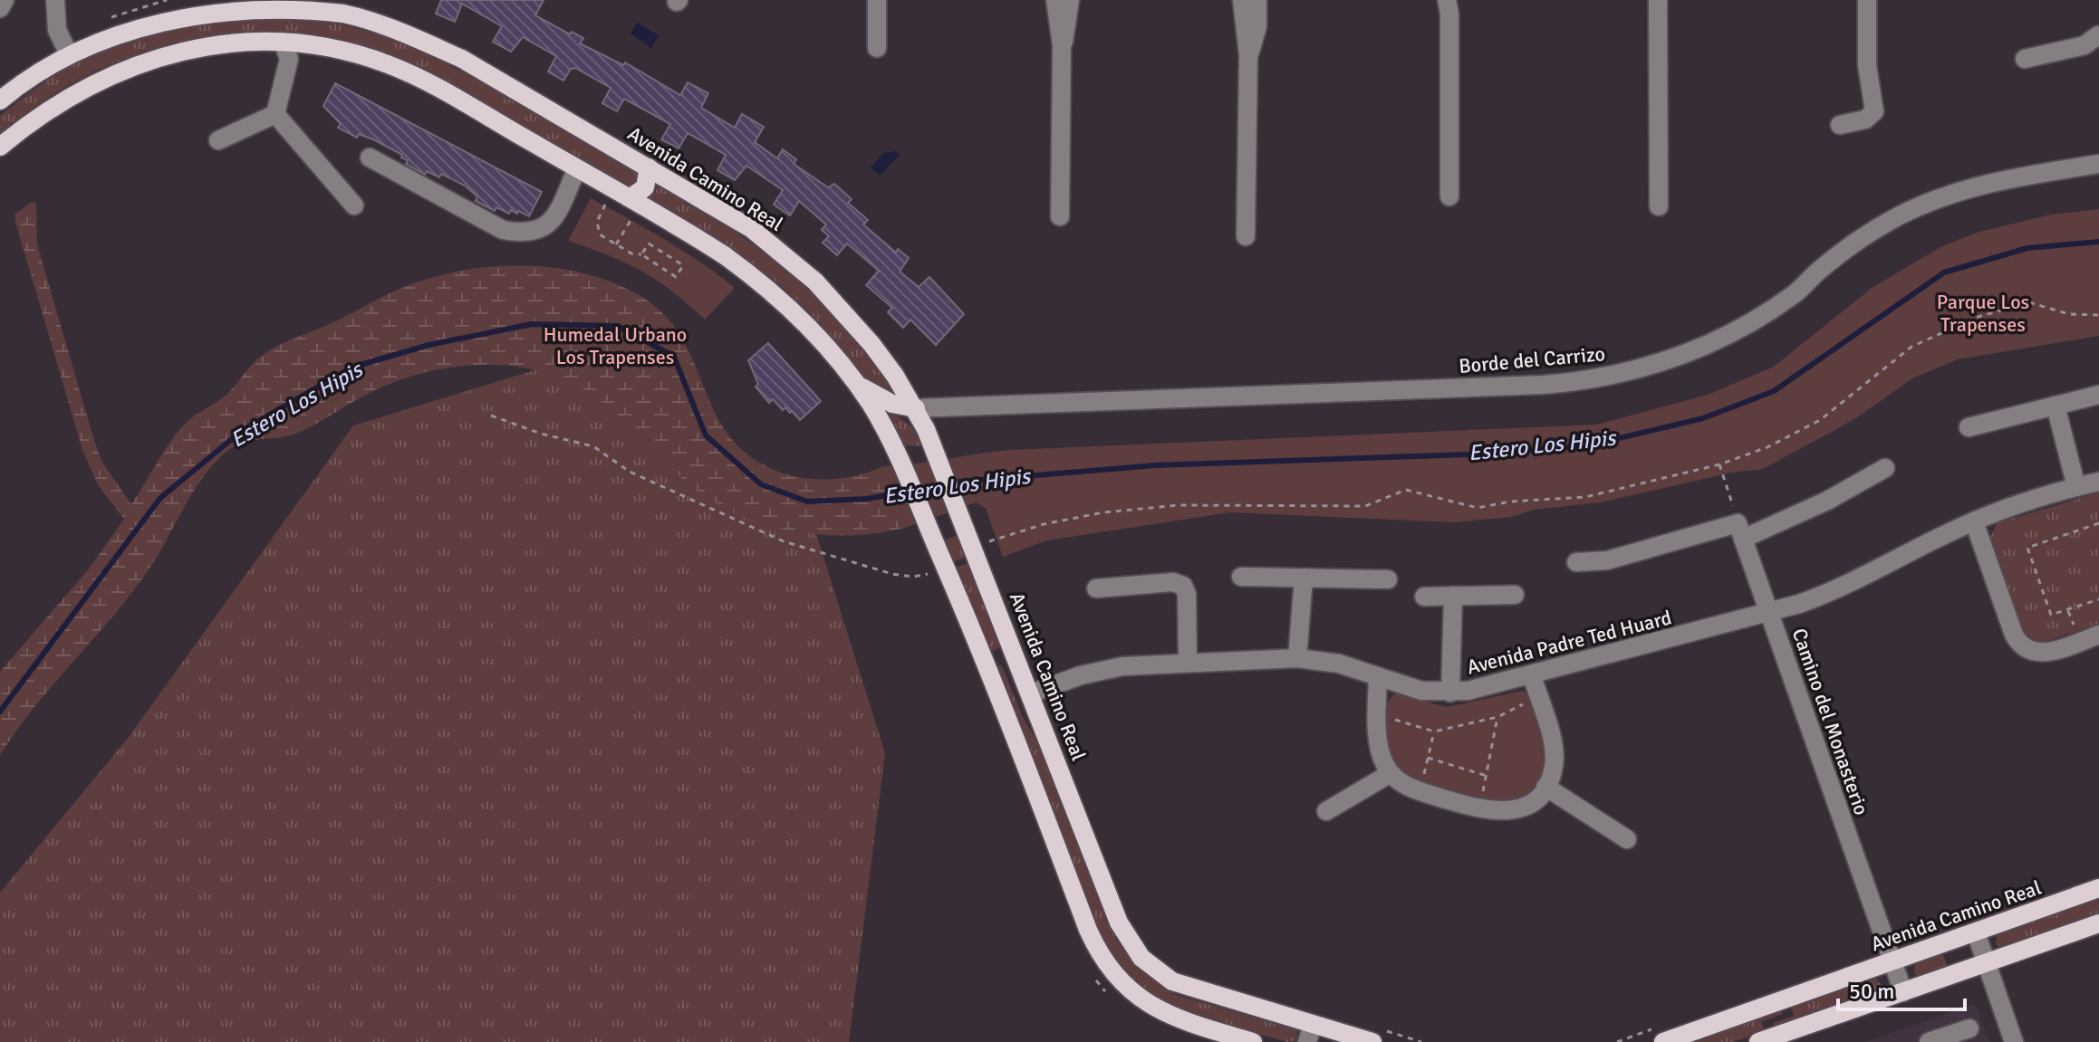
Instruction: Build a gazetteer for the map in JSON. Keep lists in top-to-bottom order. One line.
{"streets":{"main road":["Avenida Camino Real"],"street":["Borde del Carrizo","Avenida Padre Ted Huard","Camino del Monasterio"]},"crossings":[["Avenida Camino Real","Borde del Carrizo"],["Avenida Camino Real","Avenida Padre Ted Huard"],["Avenida Camino Real","Camino del Monasterio"],["Avenida Padre Ted Huard","Camino del Monasterio"]],"water":["Estero Los Hipis"],"parks":["Parque Los Trapenses","Humedal Urbano Los Trapenses"],"scale_bar":"50 m"}
